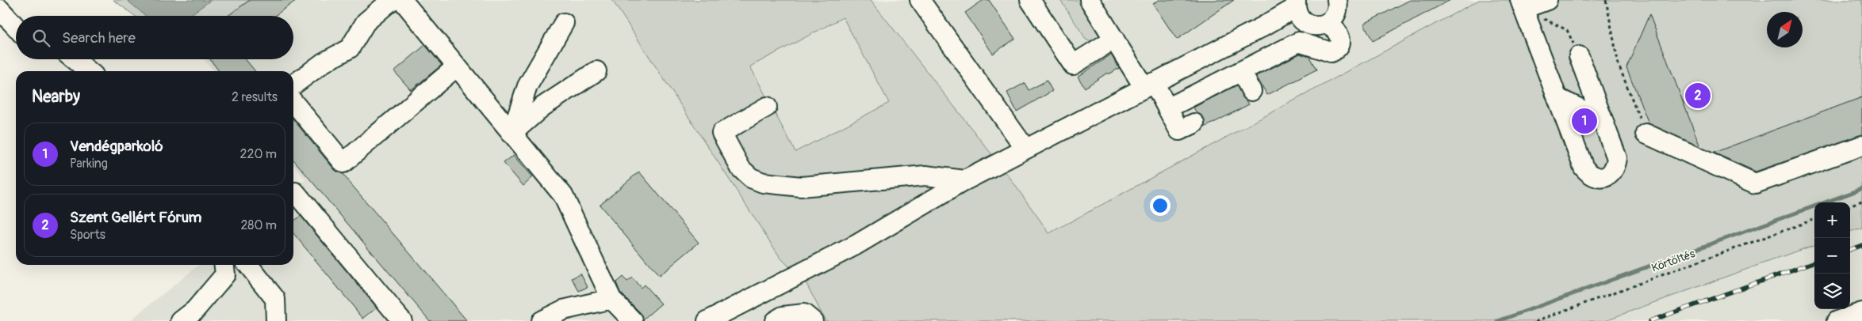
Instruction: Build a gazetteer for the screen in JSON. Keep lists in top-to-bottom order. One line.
{"streets":{"path":["Körtöltés"]},"north":"top right","page":{"search":"Search here","heading":["Nearby","2 results"],"pins":["2","1"],"list":[{"mark":"1","name":"Vendégparkoló","note":"Parking","value":"220 m"},{"mark":"2","name":"Szent Gellért Fórum","note":"Sports","value":"280 m"}],"map_buttons":["+","−"]}}
